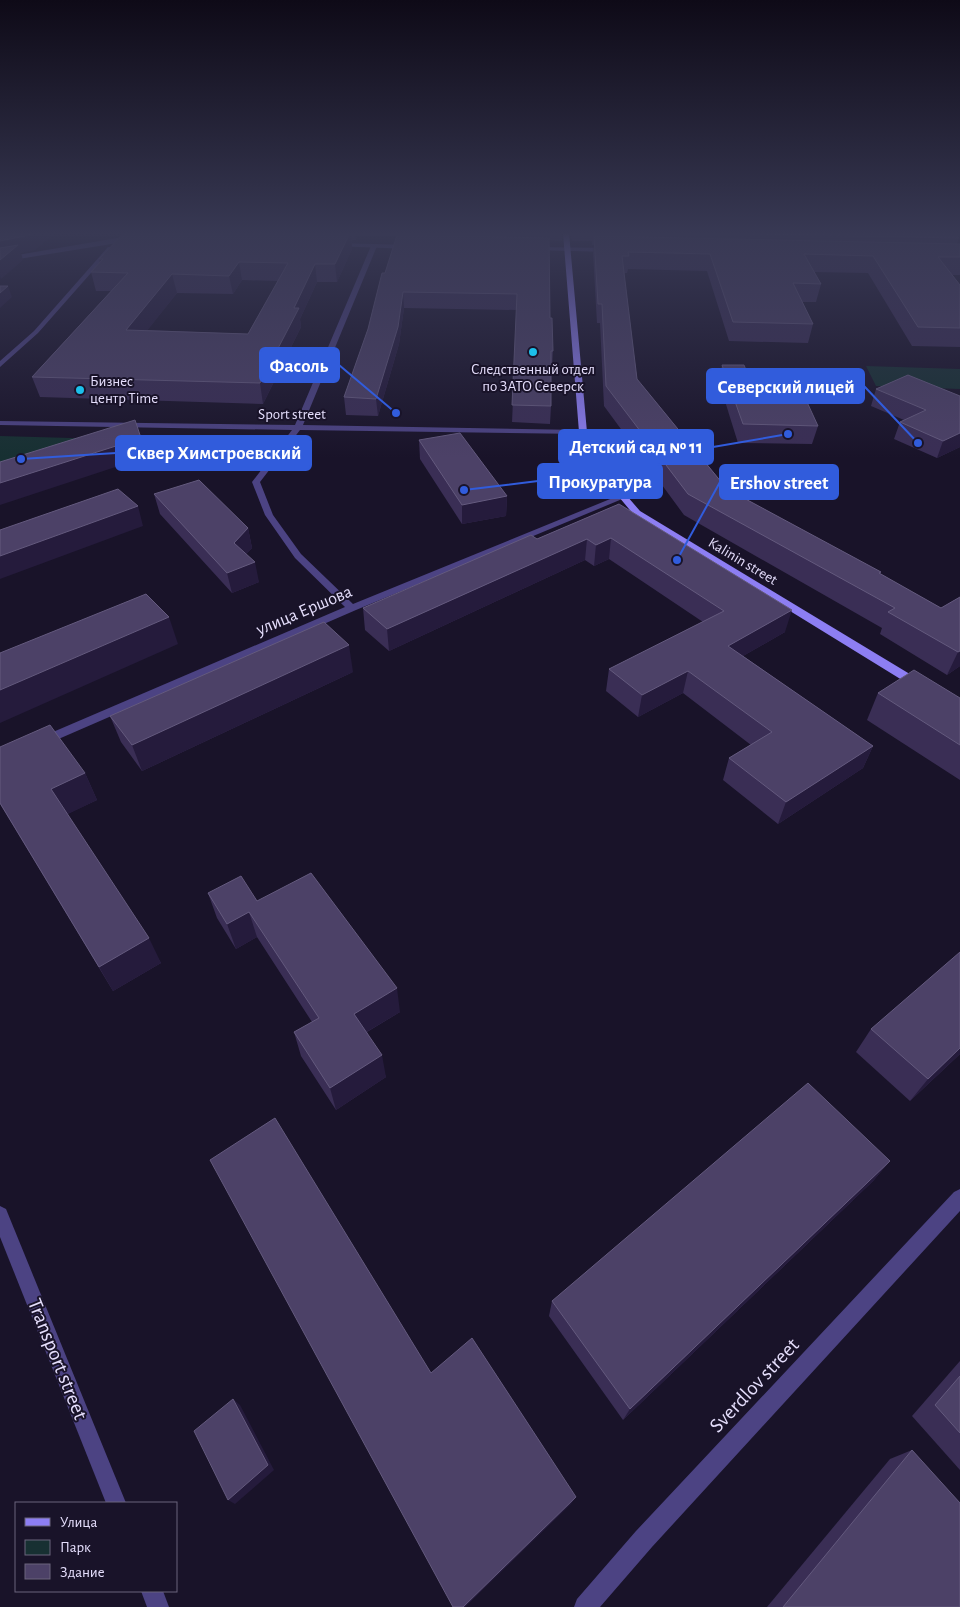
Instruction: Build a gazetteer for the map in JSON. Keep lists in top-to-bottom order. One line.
{"streets":{"main road":["Kalinin street"],"street":["Sport street","улица Ершова","Transport street","Sverdlov street"]},"crossings":[["Sport street","Kalinin street"],["Kalinin street","улица Ершова"]],"places":["Следственный отдел по ЗАТО Северск","Бизнес центр Time","Фасоль","Детский сад № 11","Северский лицей","Сквер Химстроевский","Прокуратура","Ershov street"],"legend":["Улица","Парк","Здание"]}
